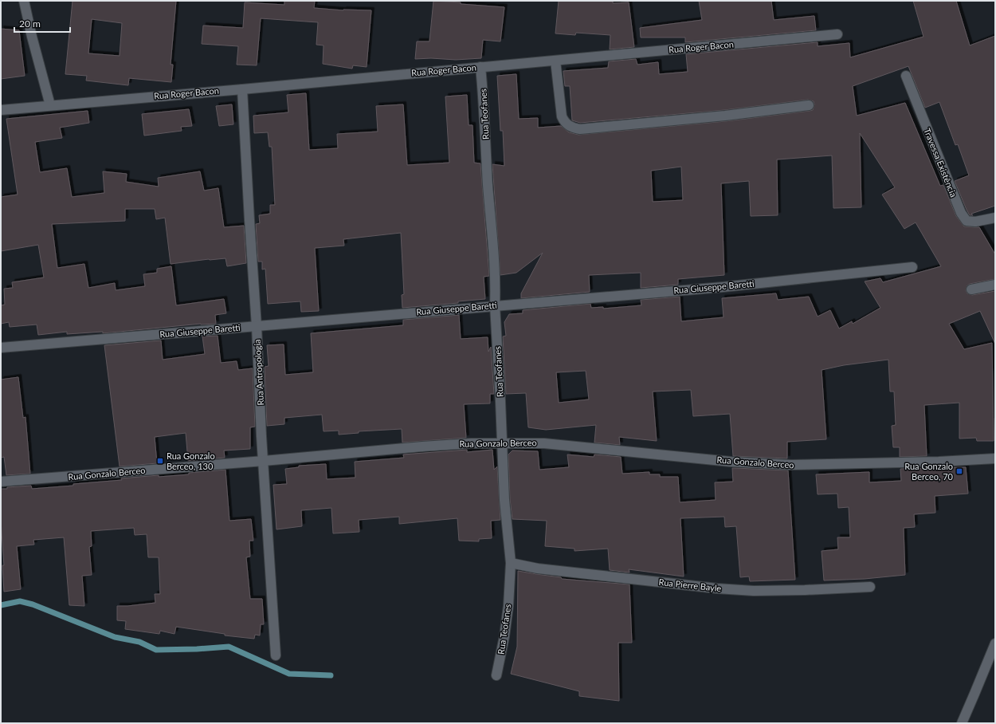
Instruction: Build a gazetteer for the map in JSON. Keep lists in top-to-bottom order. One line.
{"streets":{"street":["Rua Roger Bacon","Rua Teofanes","Travessa Existência","Rua Giuseppe Baretti","Rua Antropologia","Rua Gonzalo Berceo","Rua Pierre Bayle"]},"crossings":[["Rua Roger Bacon","Rua Teofanes"],["Rua Roger Bacon","Rua Antropologia"],["Rua Teofanes","Rua Giuseppe Baretti"],["Rua Teofanes","Rua Gonzalo Berceo"],["Rua Teofanes","Rua Pierre Bayle"],["Rua Giuseppe Baretti","Rua Antropologia"],["Rua Antropologia","Rua Gonzalo Berceo"]],"places":{"transit":["Rua Gonzalo Berceo, 130","Rua Gonzalo Berceo, 70"]},"scale_bar":"20 m"}
